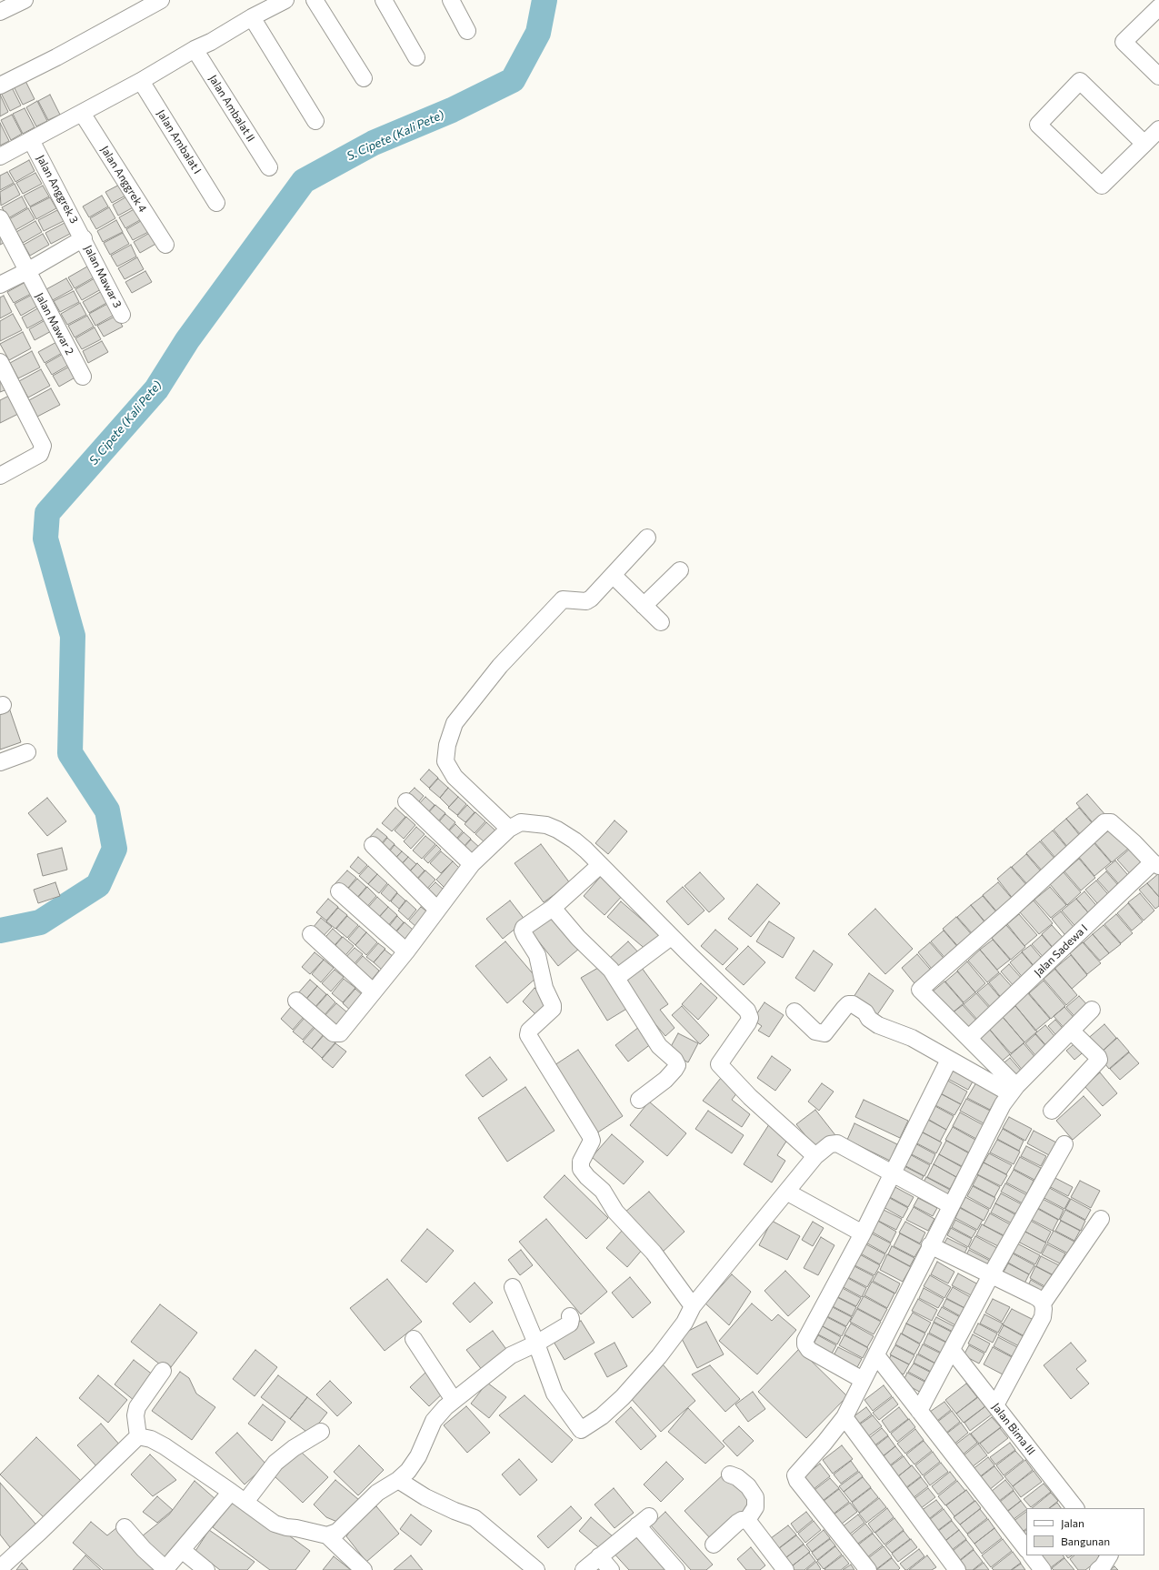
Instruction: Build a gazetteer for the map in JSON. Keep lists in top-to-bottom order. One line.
{"streets":{"street":["Jalan Ambalat II","Jalan Ambalat I","Jalan Anggrek 4","Jalan Anggrek 3","Jalan Mawar 3","Jalan Mawar 2","Jalan Sadewa I","Jalan Bima III"]},"crossings":[["Jalan Anggrek 3","Jalan Mawar 3"]],"water":["S. Cipete (Kali Pete)"],"legend":["Jalan","Bangunan"]}
